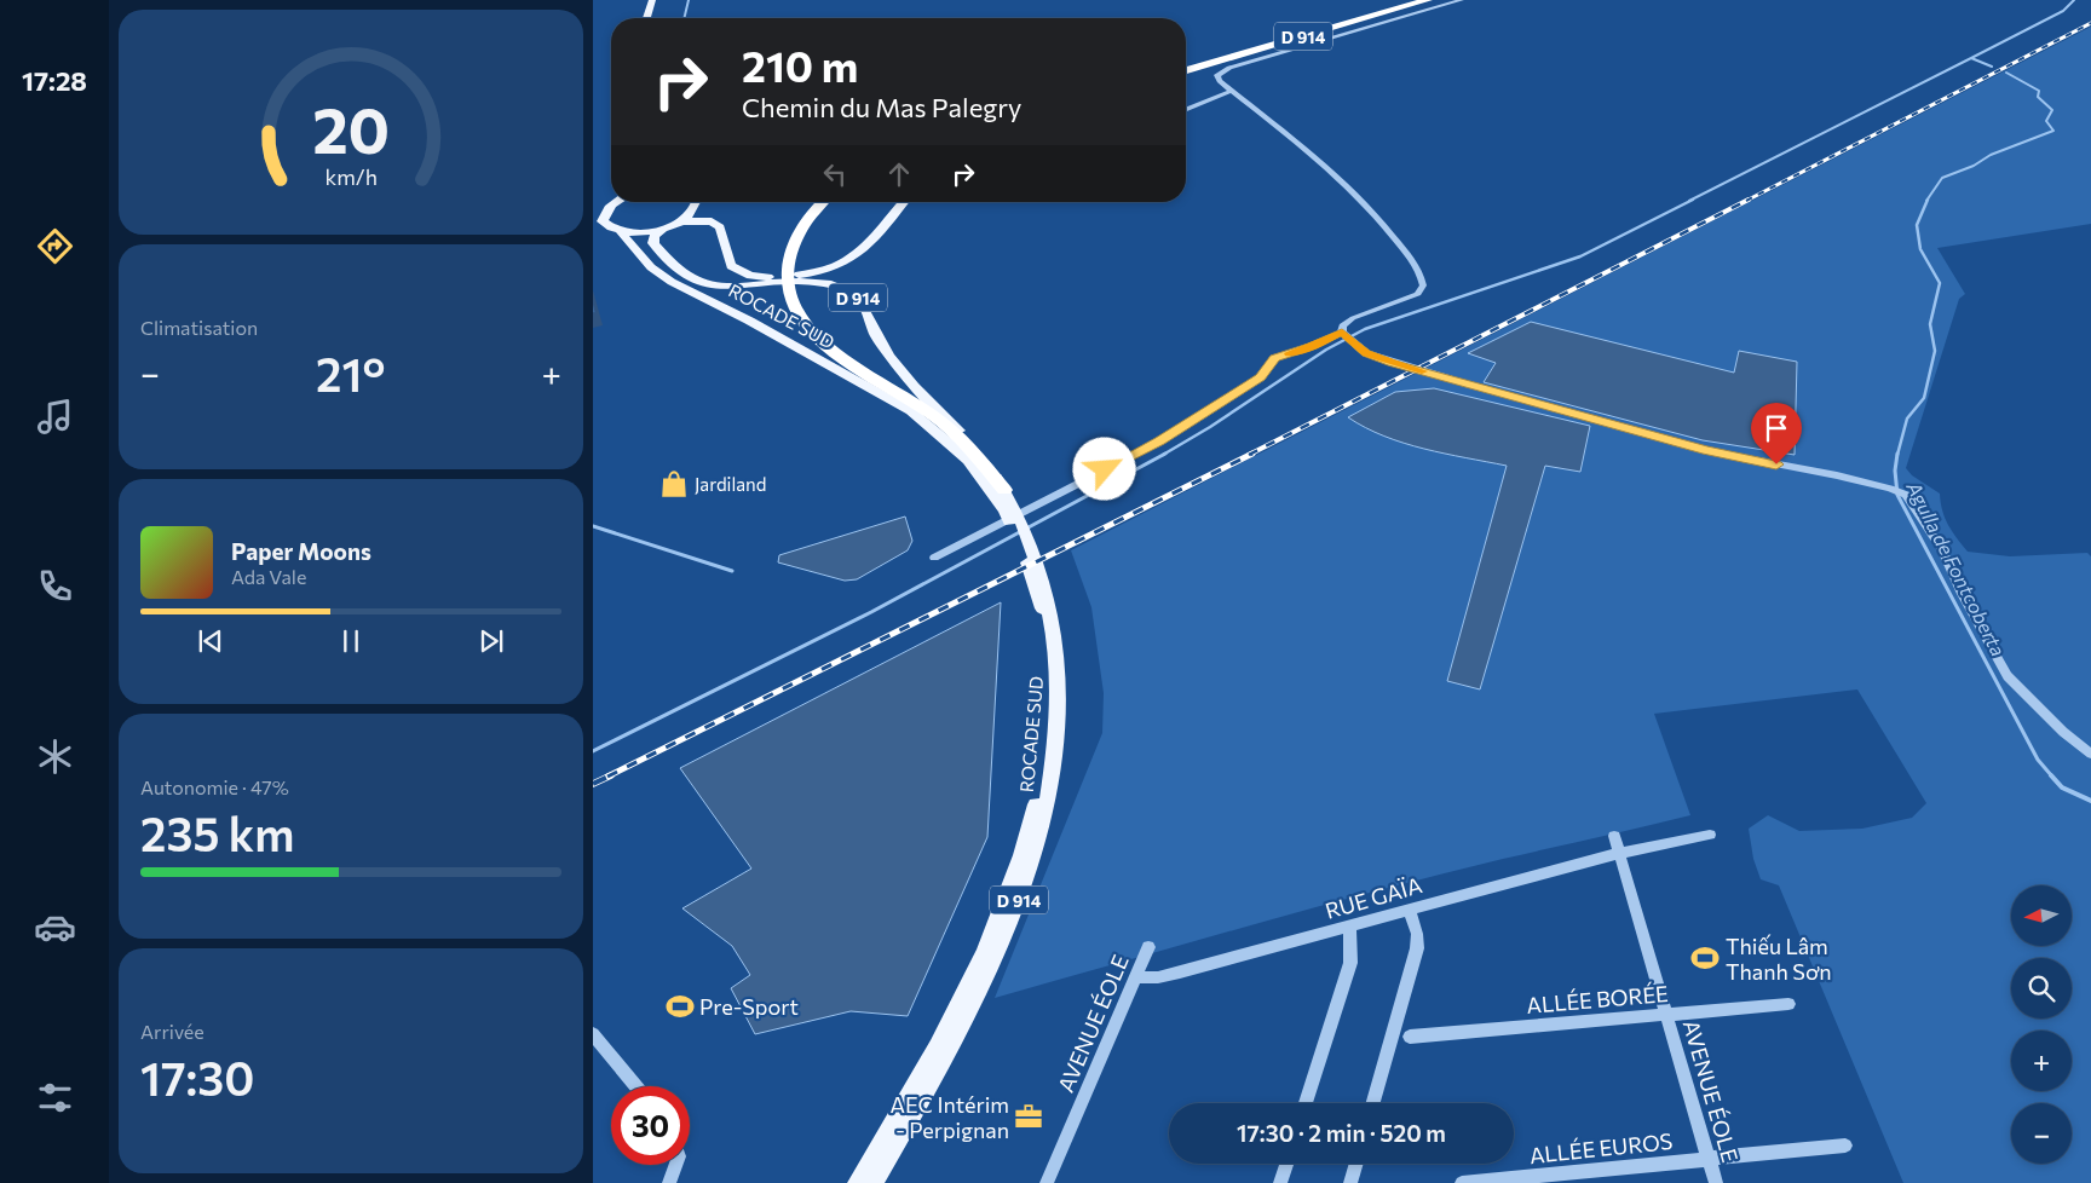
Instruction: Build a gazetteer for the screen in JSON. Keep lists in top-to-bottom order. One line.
{"streets":{"highway":["D 914"],"main road":["ROCADE SUD"],"street":["RUE GAÏA","ALLÉE BORÉE","AVENUE ÉOLE","ALLÉE EUROS"]},"crossings":[["D 914","ROCADE SUD"],["RUE GAÏA","AVENUE ÉOLE"],["ALLÉE BORÉE","AVENUE ÉOLE"],["AVENUE ÉOLE","ALLÉE EUROS"]],"water":["Agulla de Fontcoberta"],"places":{"shop":["Jardiland"],"sports":["Thiếu Lâm Thanh Sơn","Pre-Sport"],"office":["AEC Intérim - Perpignan"]},"north":"left","page":{"tabs":"17:28","turn":["210 m","Chemin du Mas Palegry"],"tile":["Climatisation",["Autonomie · 47%","235 km"],["Arrivée","17:30"]],"heat":["−","21°","+"],"song":["Paper Moons","Ada Vale"],"map_buttons":["+","−"],"limit":"30","trip":"17:30 · 2 min · 520 m","gauge":["20","km/h"]}}
